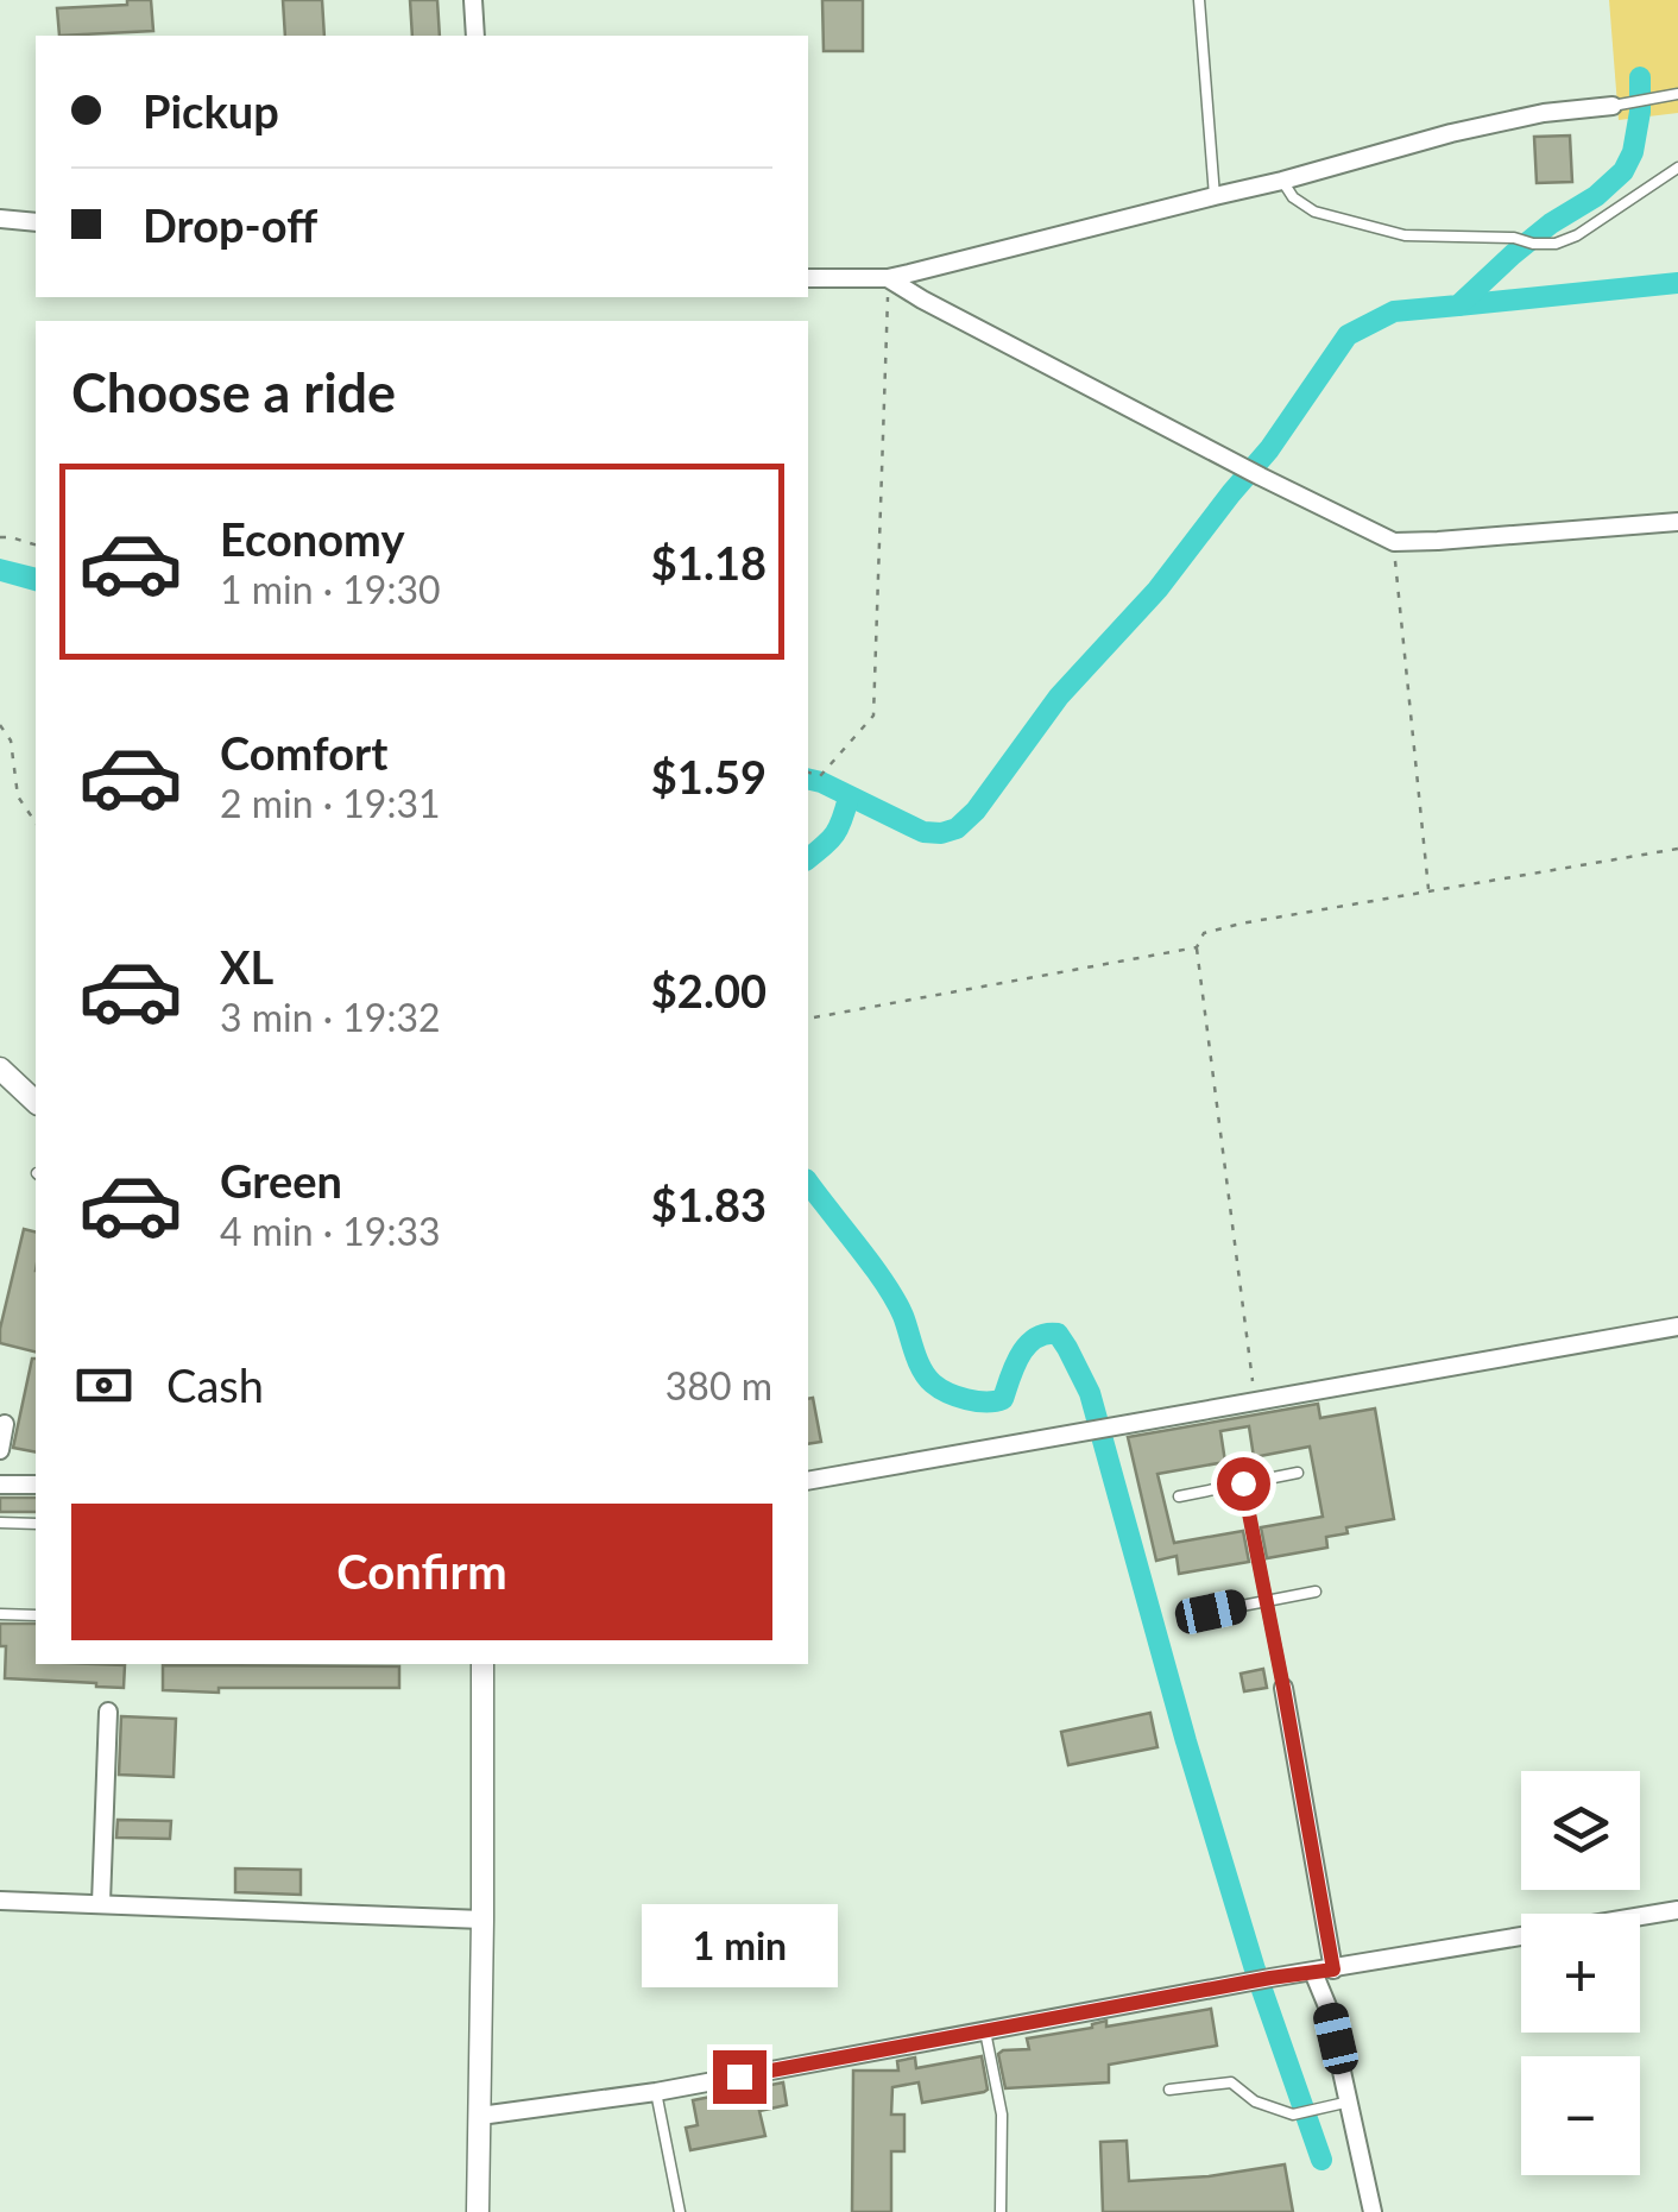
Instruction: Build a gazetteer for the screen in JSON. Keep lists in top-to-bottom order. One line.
{"page":{"banner":["Pickup","Drop-off"],"heading":"Choose a ride","list":[{"name":"Economy","note":"1 min · 19:30","value":"$1.18"},{"name":"Comfort","note":"2 min · 19:31","value":"$1.59"},{"name":"XL","note":"3 min · 19:32","value":"$2.00"},{"name":"Green","note":"4 min · 19:33","value":"$1.83"}],"pay":["Cash","380 m"],"buttons":"Confirm","map_buttons":["+","−"],"bubble":"1 min"}}
